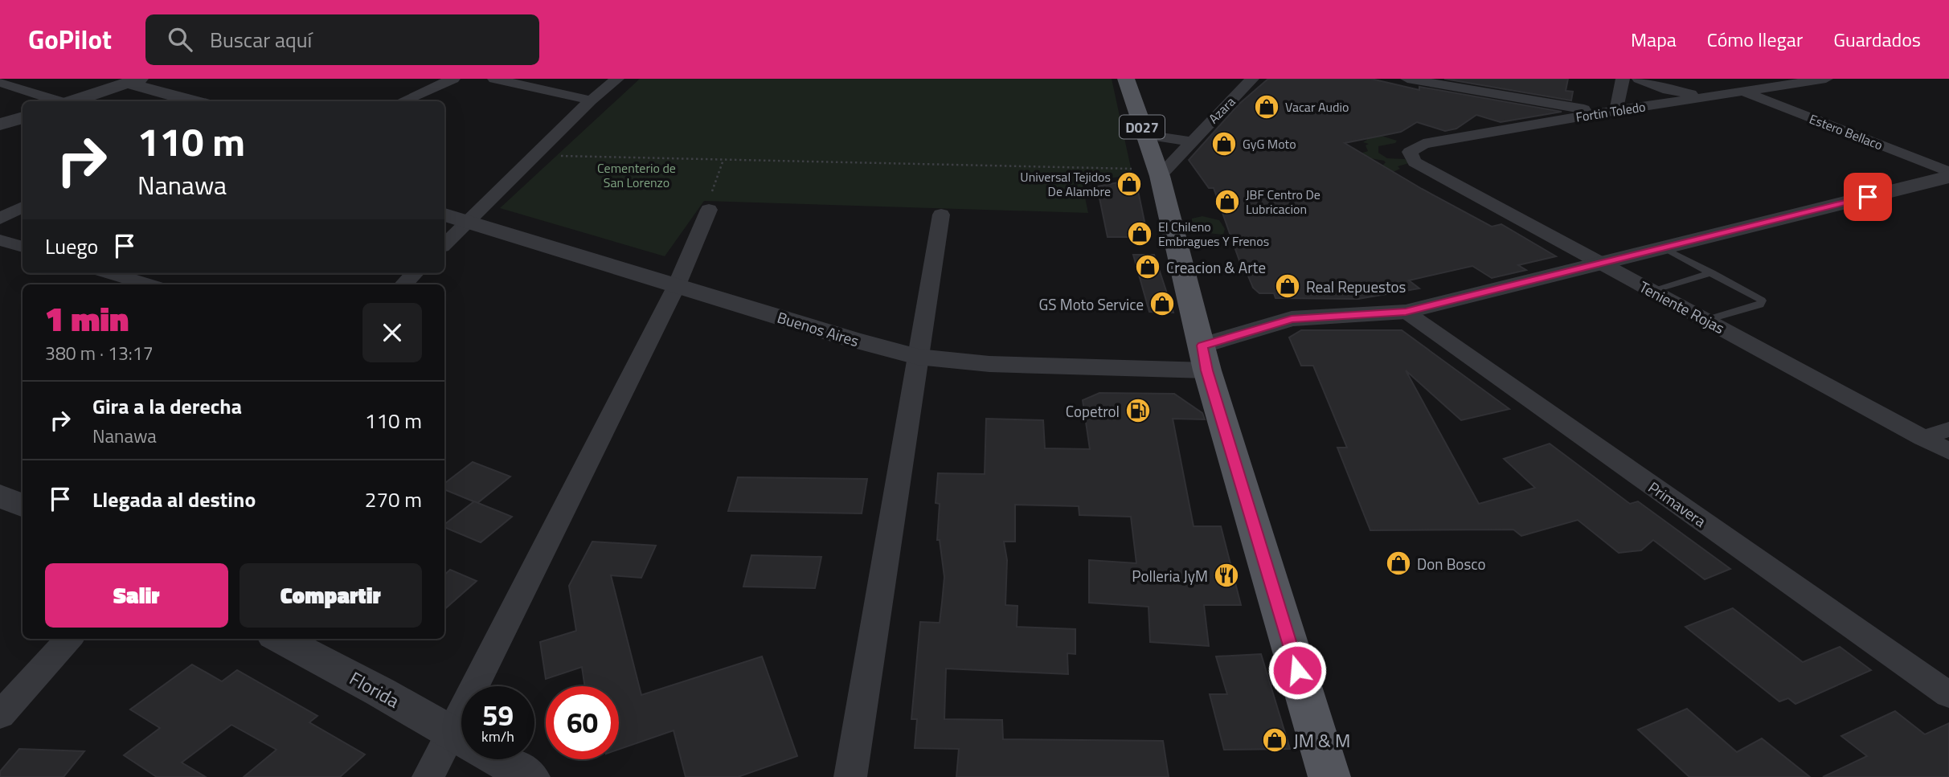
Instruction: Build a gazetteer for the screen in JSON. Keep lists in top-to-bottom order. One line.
{"streets":{"main road":["D027"],"street":["Azara","Fortin Toledo","Estero Bellaco","Teniente Rojas","Buenos Aires","Primavera","Florida"]},"crossings":[["Azara","D027"],["Fortin Toledo","Estero Bellaco"],["Fortin Toledo","Teniente Rojas"],["D027","Buenos Aires"],["Teniente Rojas","Buenos Aires"],["Buenos Aires","Primavera"]],"parks":["Cementerio de San Lorenzo"],"places":{"shop":["Vacar Audio","GyG Moto","Universal Tejidos De Alambre","JBF Centro De Lubricacion","El Chileno Embragues Y Frenos","Creacion & Arte","Real Repuestos","GS Moto Service","Don Bosco","JM & M"],"fuel station":["Copetrol"],"restaurant":["Polleria JyM"]},"page":{"header":"GoPilot","search":"Buscar aquí","nav":["Mapa","Cómo llegar","Guardados"],"turn":["110 m","Nanawa"],"then":"Luego","heading":["1 min","380 m · 13:17"],"list":[{"name":"Gira a la derecha","note":"Nanawa","value":"110 m"},{"name":"Llegada al destino","value":"270 m"}],"buttons":["Salir","Compartir"],"speed":"59 km/h","limit":"60"}}
